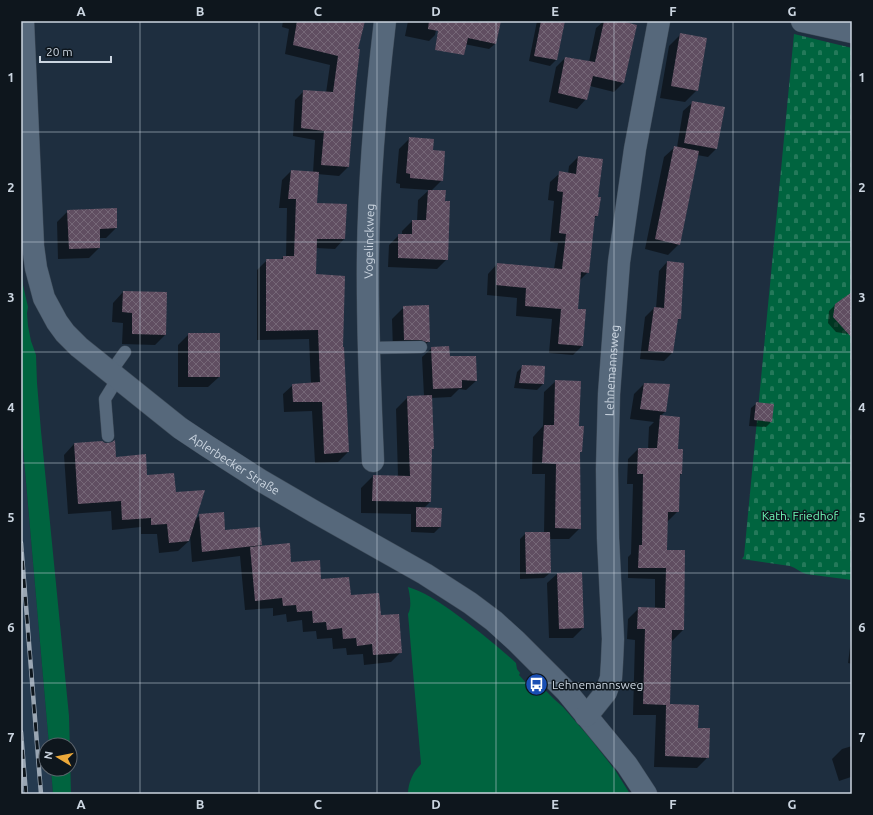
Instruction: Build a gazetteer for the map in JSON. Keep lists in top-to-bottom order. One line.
{"streets":{"street":["Vogelinckweg","Lehnemannsweg","Aplerbecker Straße"]},"crossings":[["Lehnemannsweg","Aplerbecker Straße"]],"parks":["Kath. Friedhof"],"places":{"bus stop":["Lehnemannsweg"]},"scale_bar":"20 m","north":"left","grid":{"columns":["A","B","C","D","E","F","G"],"rows":["1","2","3","4","5","6","7"]}}
